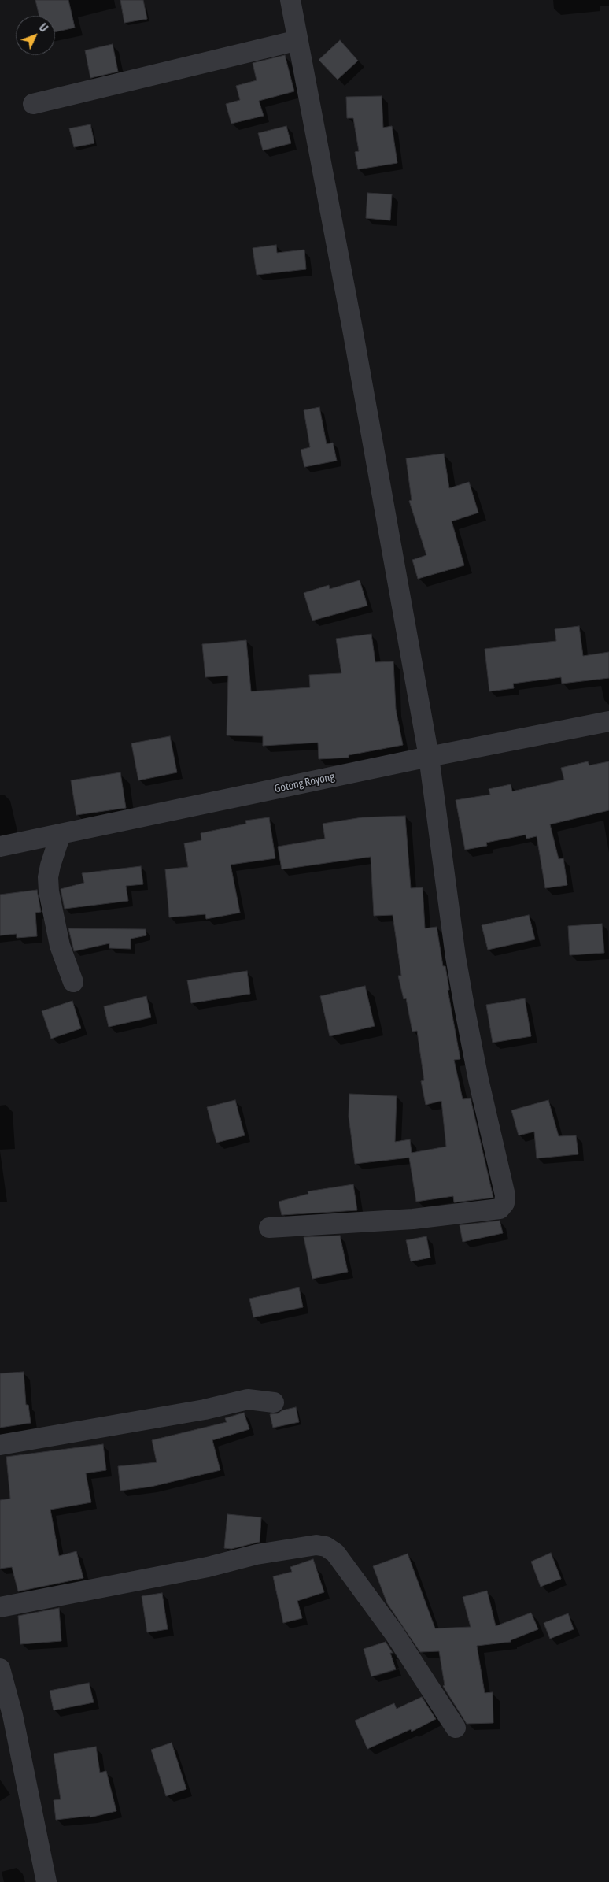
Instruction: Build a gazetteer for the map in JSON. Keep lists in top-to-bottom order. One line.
{"streets":{"street":["Gotong Royong"]},"north":"top right"}
